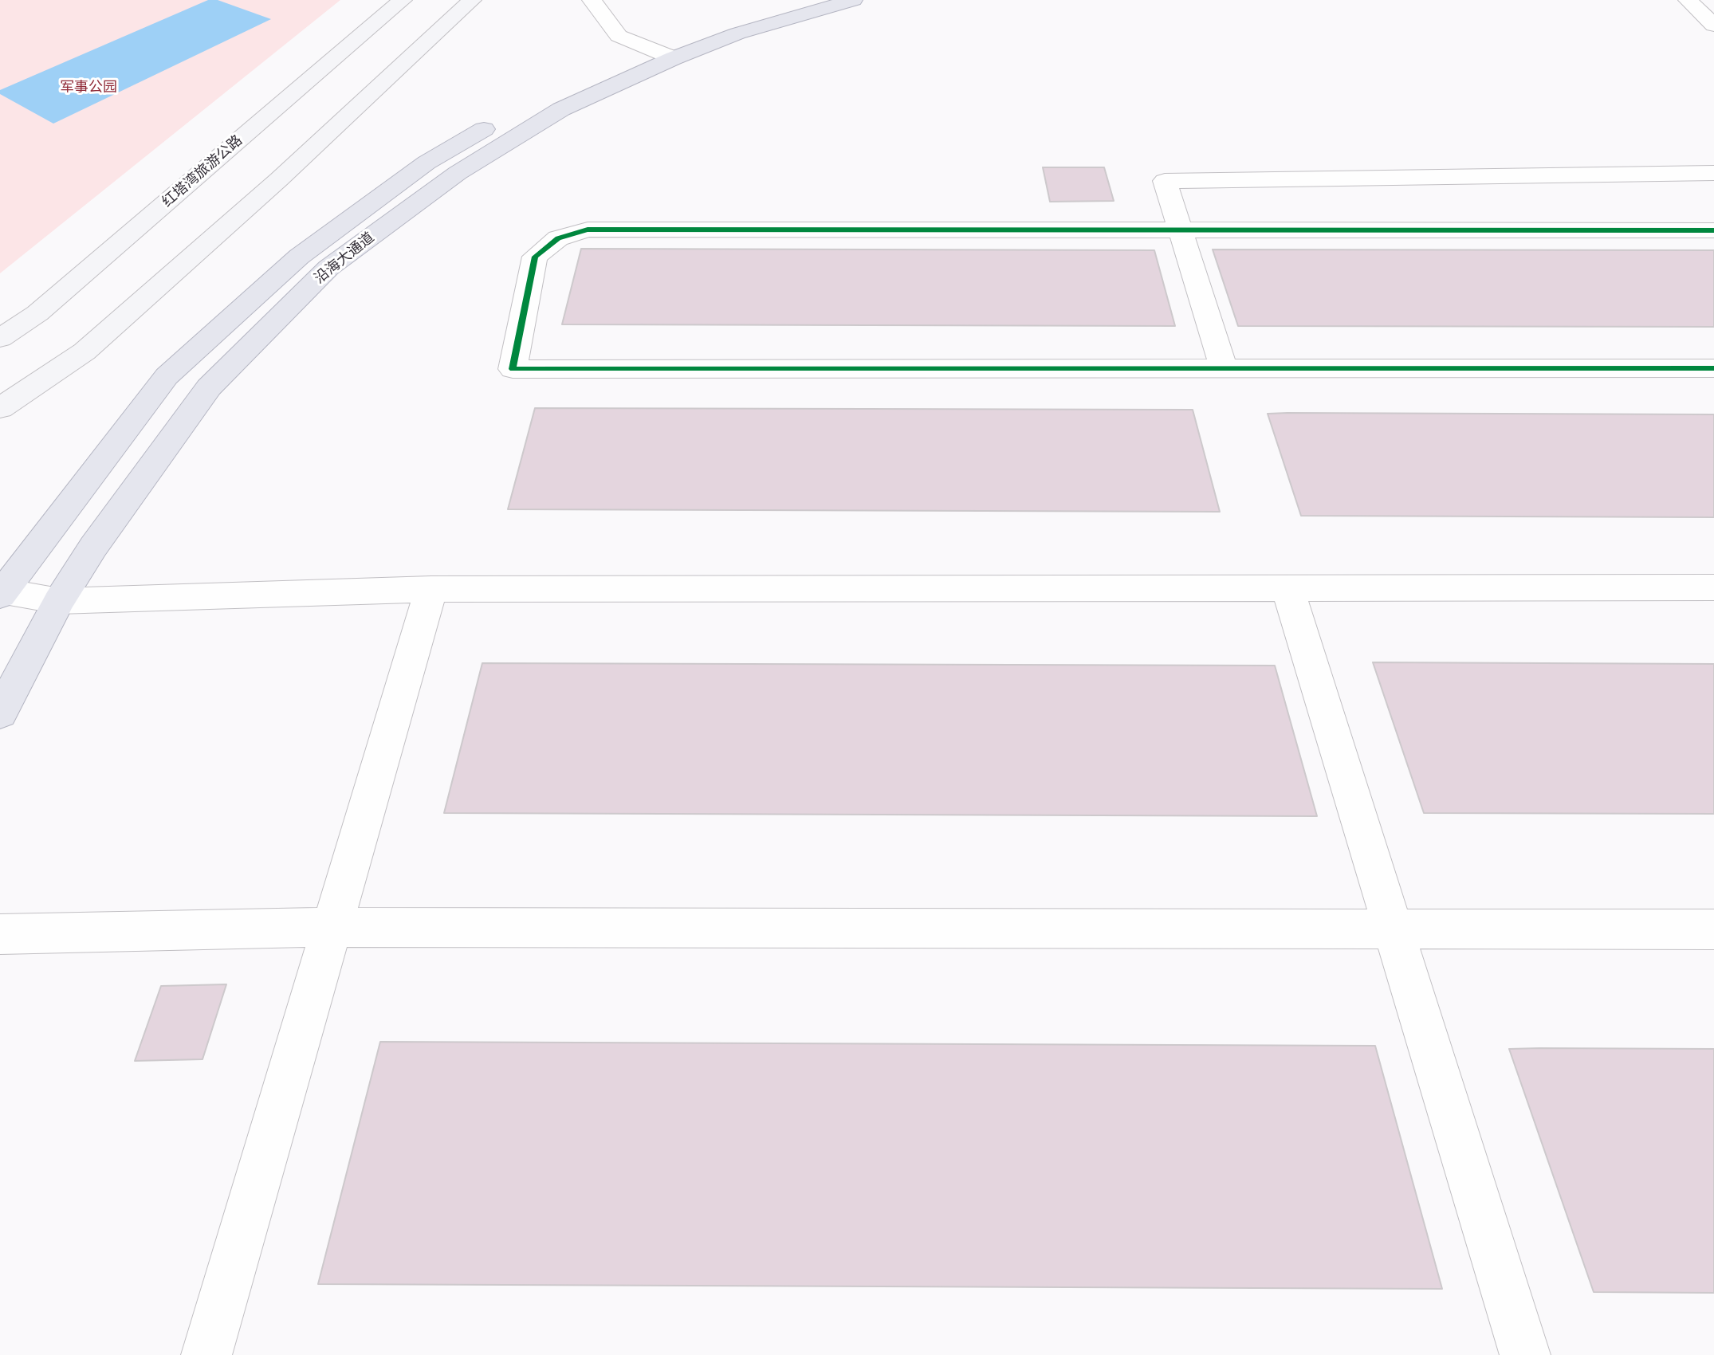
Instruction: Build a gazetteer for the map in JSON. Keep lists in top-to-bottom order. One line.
{"streets":{"highway":["沿海大通道"],"main road":["红塔湾旅游公路"]},"parks":["军事公园"]}
